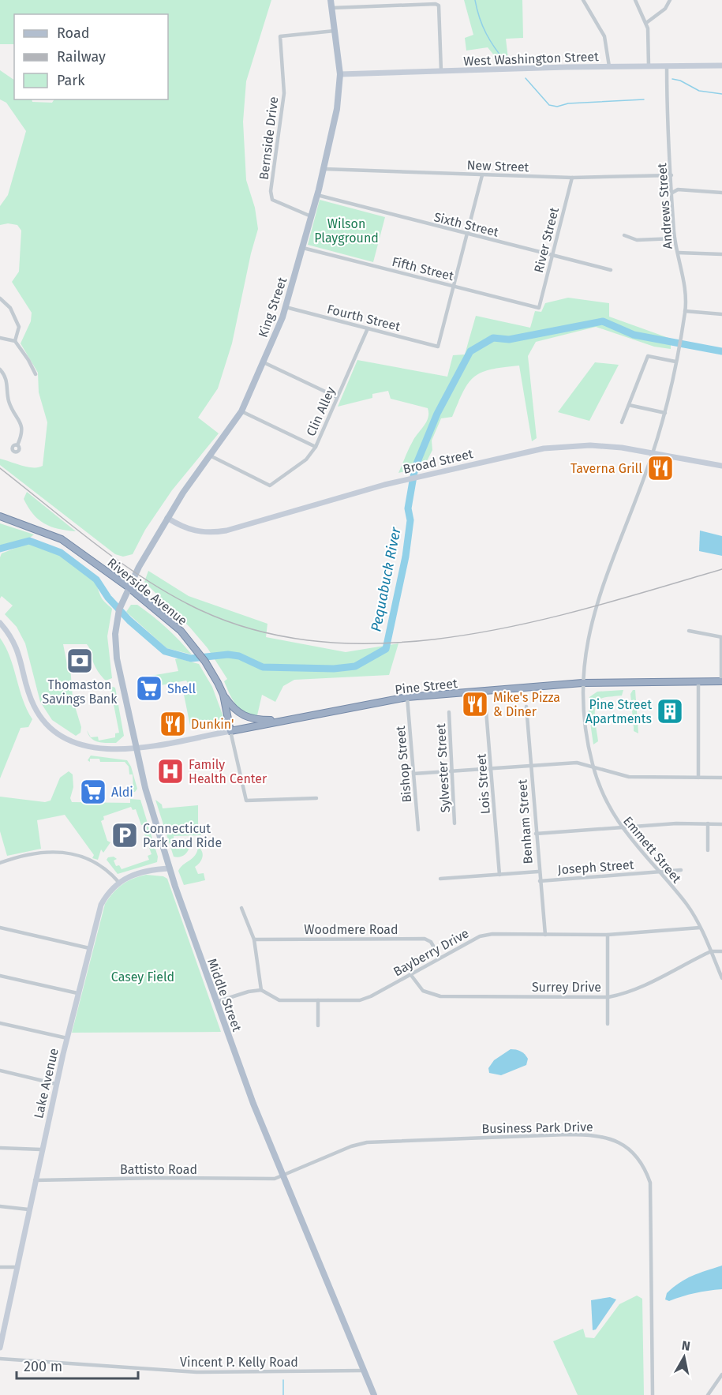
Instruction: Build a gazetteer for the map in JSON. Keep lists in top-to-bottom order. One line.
{"streets":{"highway":["Riverside Avenue","Pine Street"],"main road":["West Washington Street","King Street","Broad Street","Middle Street","Lake Avenue"],"street":["Bernside Drive","New Street","Andrews Street","Sixth Street","River Street","Fifth Street","Fourth Street","Clin Alley","Bishop Street","Sylvester Street","Lois Street","Benham Street","Emmett Street","Joseph Street","Woodmere Road","Bayberry Drive","Surrey Drive","Business Park Drive","Battisto Road","Vincent P. Kelly Road"]},"crossings":[["West Washington Street","Andrews Street"],["West Washington Street","King Street"],["Bernside Drive","King Street"],["New Street","Andrews Street"],["New Street","River Street"],["New Street","King Street"],["Andrews Street","Broad Street"],["Andrews Street","Emmett Street"],["Sixth Street","River Street"],["Sixth Street","King Street"],["River Street","Fifth Street"],["Fifth Street","King Street"],["Fifth Street","Fourth Street"],["King Street","Fourth Street"],["King Street","Clin Alley"],["King Street","Broad Street"],["King Street","Riverside Avenue"],["King Street","Middle Street"],["Fourth Street","Clin Alley"],["Broad Street","Emmett Street"],["Riverside Avenue","Pine Street"],["Riverside Avenue","Middle Street"],["Pine Street","Bishop Street"],["Pine Street","Lois Street"],["Pine Street","Emmett Street"],["Pine Street","Middle Street"],["Benham Street","Joseph Street"],["Benham Street","Bayberry Drive"],["Emmett Street","Joseph Street"],["Emmett Street","Bayberry Drive"],["Emmett Street","Surrey Drive"],["Woodmere Road","Bayberry Drive"],["Bayberry Drive","Surrey Drive"],["Middle Street","Lake Avenue"],["Middle Street","Business Park Drive"],["Middle Street","Battisto Road"],["Middle Street","Vincent P. Kelly Road"],["Lake Avenue","Battisto Road"],["Business Park Drive","Battisto Road"]],"water":["Pequabuck River"],"parks":["Wilson Playground","Casey Field"],"places":{"restaurant":["Taverna Grill","Mike's Pizza & Diner","Dunkin'"],"bank":["Thomaston Savings Bank"],"supermarket":["Shell","Aldi"],"building":["Pine Street Apartments"],"hospital":["Family Health Center"],"parking":["Connecticut Park and Ride"]},"legend":["Road","Railway","Park"],"scale_bar":"200 m","north":"top"}
